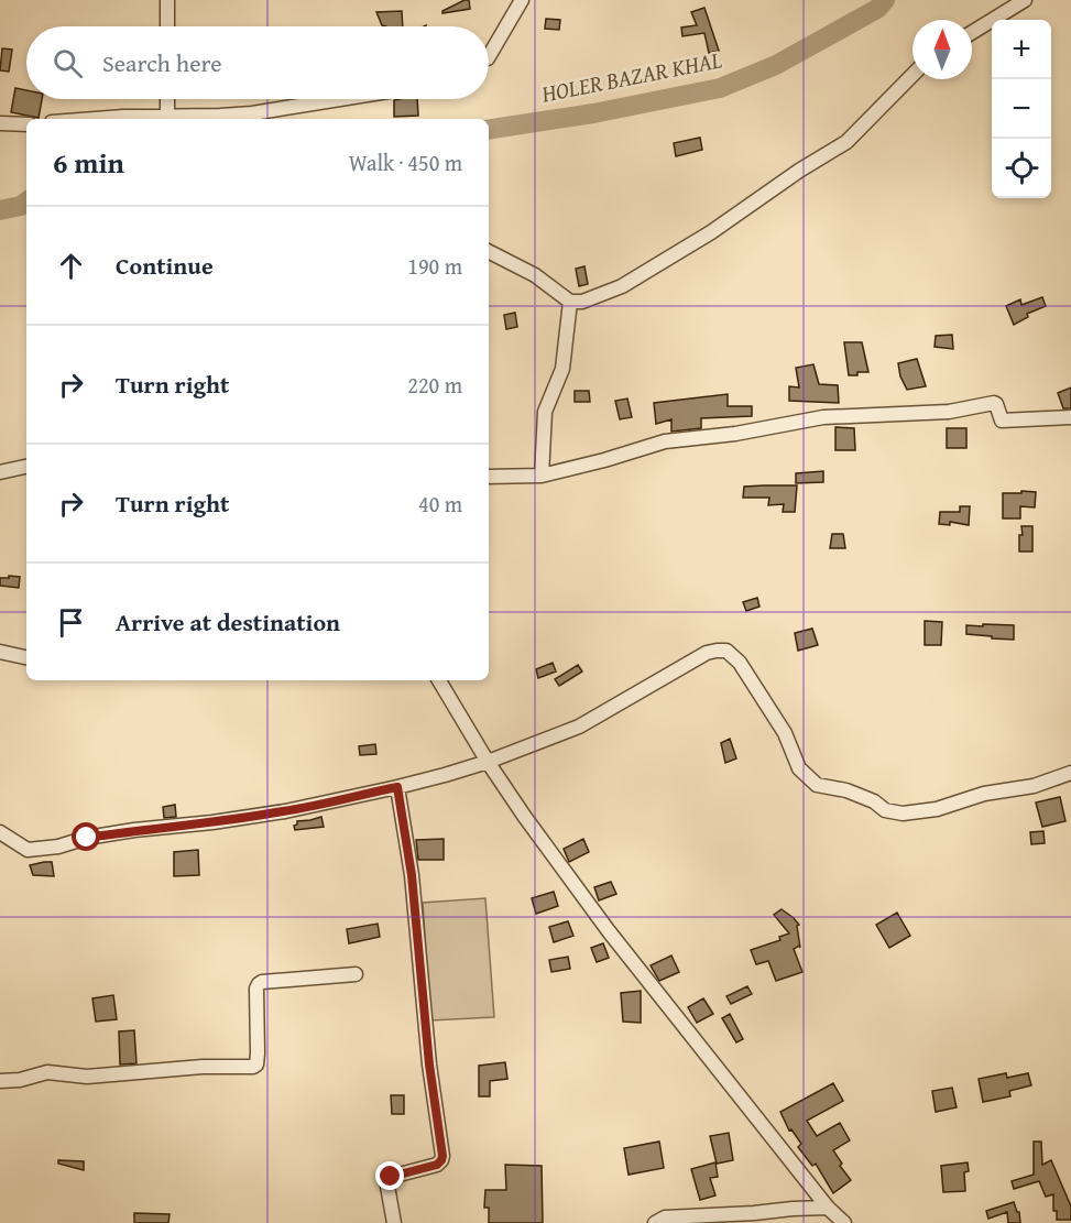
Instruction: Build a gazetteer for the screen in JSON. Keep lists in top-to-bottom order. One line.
{"water":["HOLER BAZAR KHAL"],"north":"top","page":{"map_buttons":["+","−"],"search":"Search here","heading":["6 min","Walk · 450 m"],"list":[["Continue","190 m"],["Turn right","220 m"],["Turn right","40 m"],"Arrive at destination"]}}
